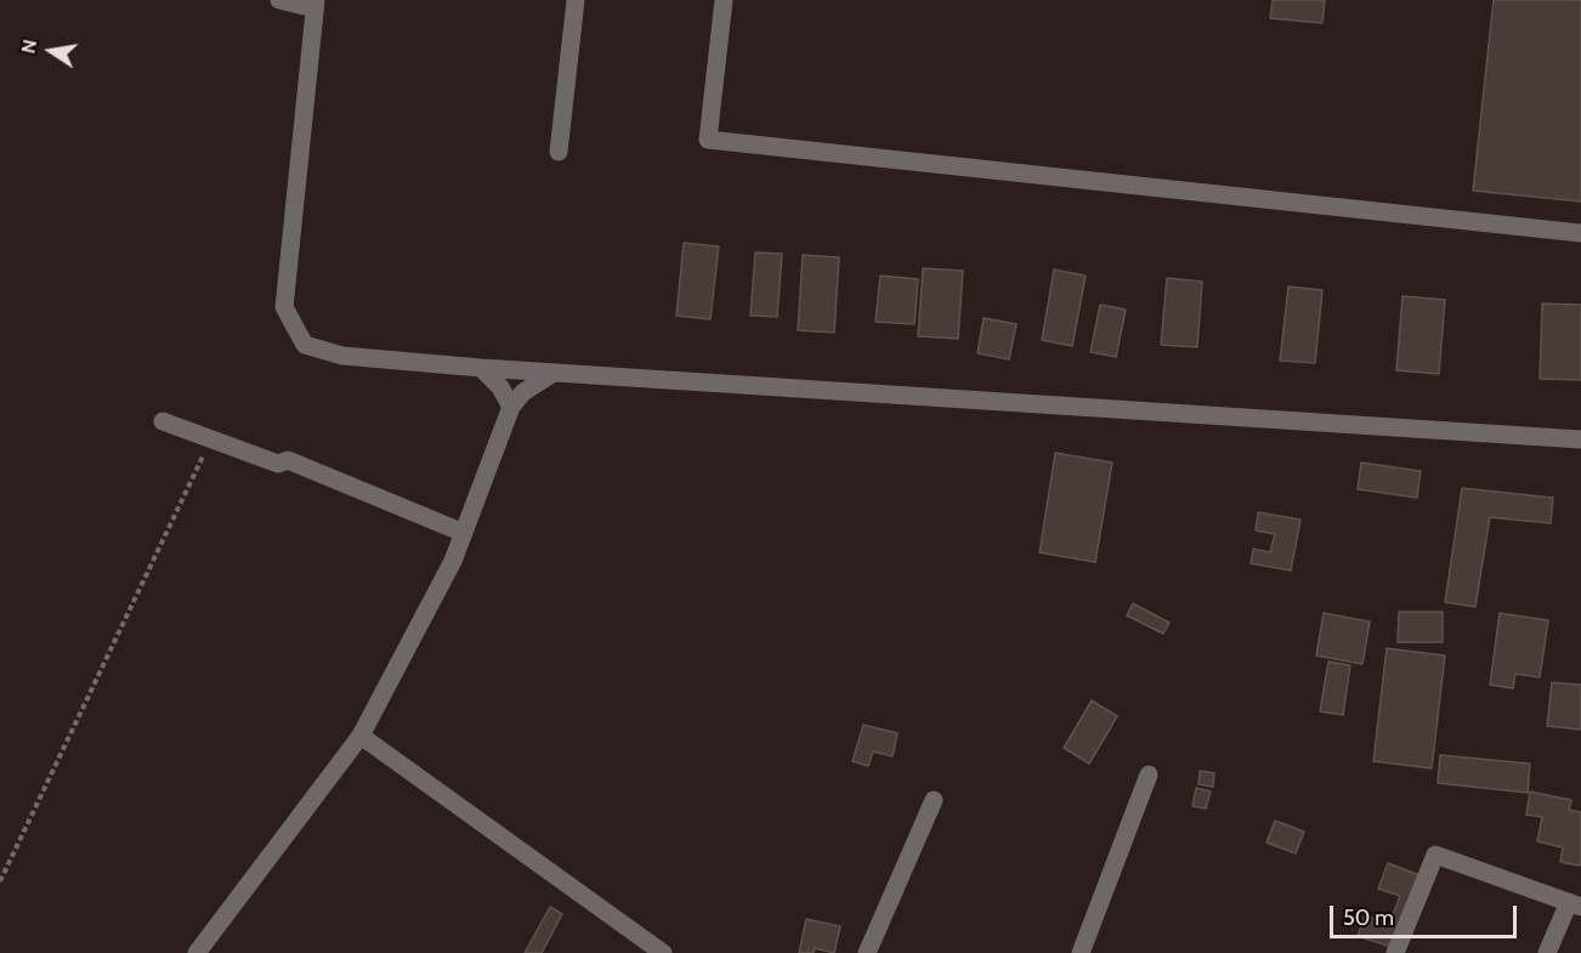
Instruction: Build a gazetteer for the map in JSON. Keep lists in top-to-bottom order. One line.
{"scale_bar":"50 m","north":"left"}
